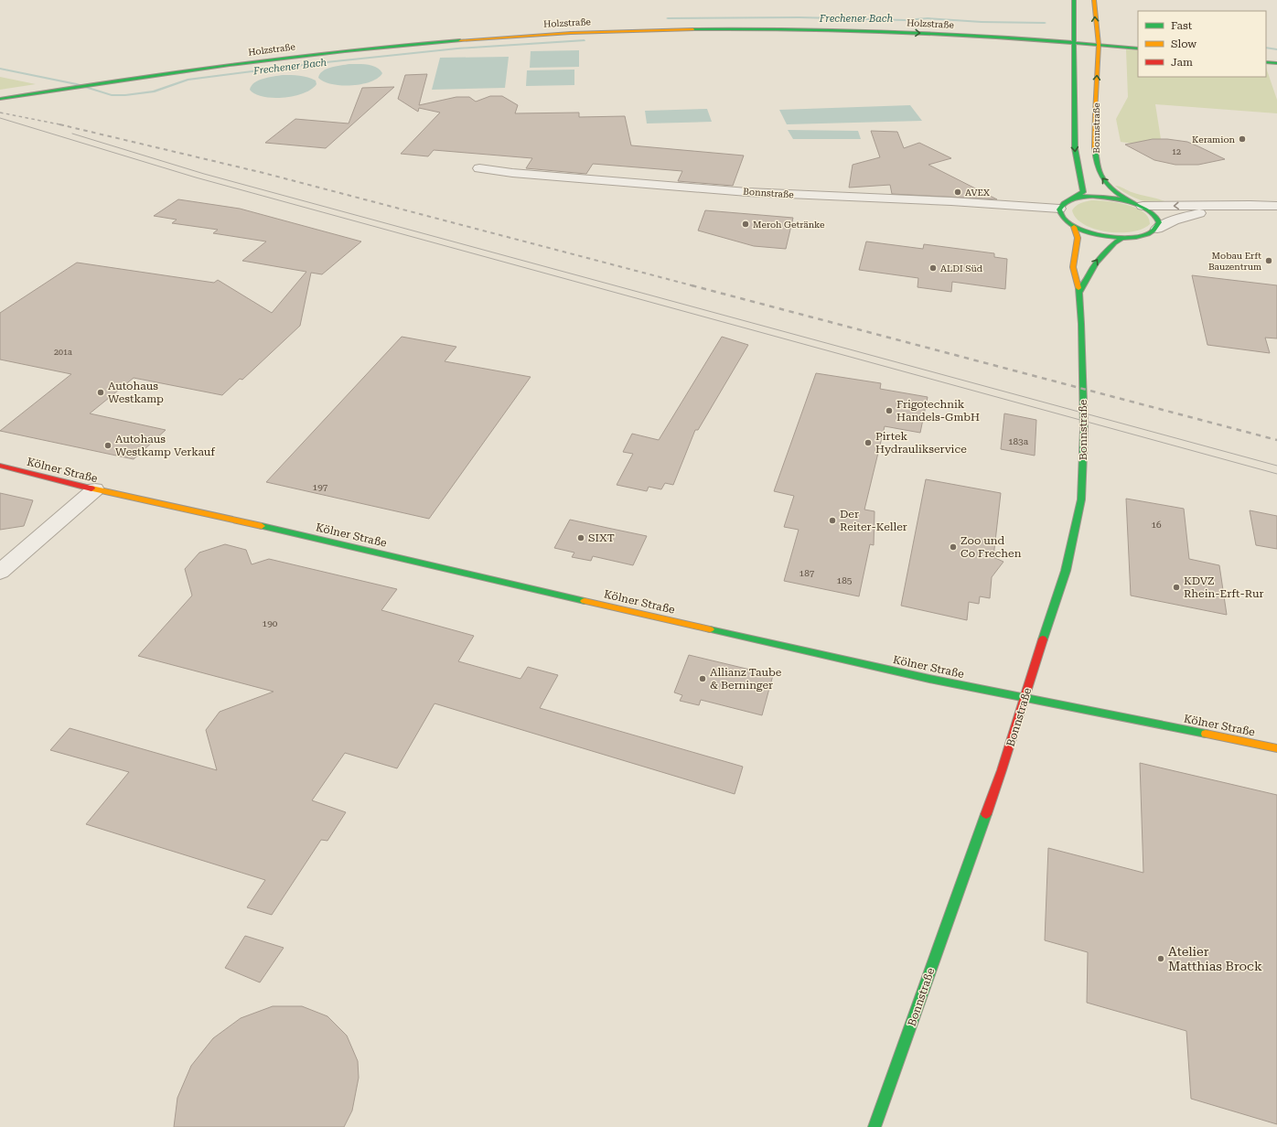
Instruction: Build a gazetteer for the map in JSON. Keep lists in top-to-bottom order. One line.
{"streets":{"main road":["Holzstraße","Bonnstraße","Kölner Straße"]},"crossings":[["Holzstraße","Bonnstraße"],["Bonnstraße","Kölner Straße"]],"water":["Frechener Bach"],"places":["Keramion","AVEX","Meroh Getränke","Mobau Erft Bauzentrum","ALDI Süd","Autohaus Westkamp","Frigotechnik Handels-GmbH","Pirtek Hydraulikservice","Autohaus Westkamp Verkauf","Der Reiter-Keller","SIXT","Zoo und Co Frechen","KDVZ Rhein-Erft-Rur","Allianz Taube & Berninger","Atelier Matthias Brock"],"house_numbers":["12","201a","183a","197","16","187","185","190"],"legend":["Fast","Slow","Jam"]}
